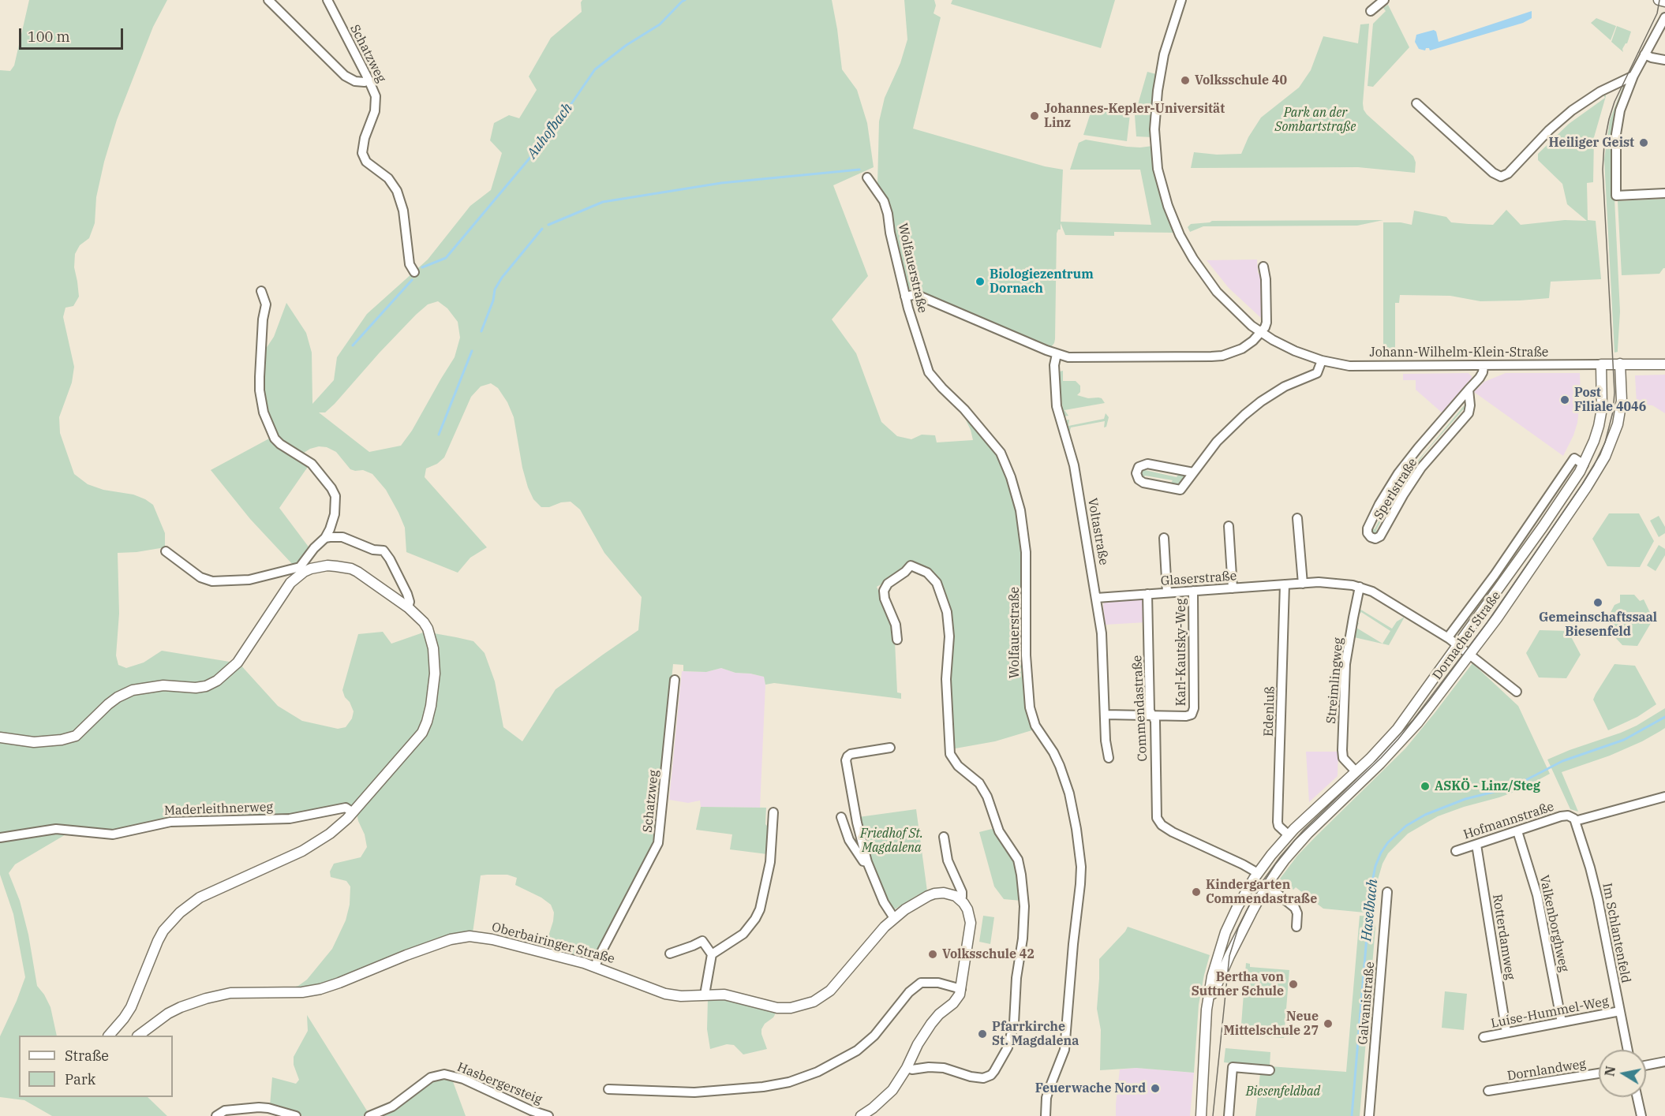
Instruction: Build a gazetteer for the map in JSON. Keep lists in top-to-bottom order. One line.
{"streets":{"street":["Schatzweg","Wolfauerstraße","Johann-Wilhelm-Klein-Straße","Sperlstraße","Voltastraße","Glaserstraße","Dornacher Straße","Karl-Kautsky-Weg","Streimlingweg","Commendastraße","Edenluß","Maderleithnerweg","Hofmannstraße","Valkenborghweg","Im Schlantenfeld","Rotterdamweg","Oberbairinger Straße","Galvanistraße","Luise-Hummel-Weg","Dornlandweg","Hasbergersteig"]},"crossings":[["Schatzweg","Oberbairinger Straße"],["Johann-Wilhelm-Klein-Straße","Sperlstraße"],["Johann-Wilhelm-Klein-Straße","Dornacher Straße"],["Voltastraße","Glaserstraße"],["Glaserstraße","Dornacher Straße"],["Glaserstraße","Karl-Kautsky-Weg"],["Glaserstraße","Streimlingweg"],["Glaserstraße","Commendastraße"],["Glaserstraße","Edenluß"],["Dornacher Straße","Streimlingweg"],["Dornacher Straße","Commendastraße"],["Dornacher Straße","Edenluß"],["Karl-Kautsky-Weg","Commendastraße"],["Hofmannstraße","Valkenborghweg"],["Hofmannstraße","Im Schlantenfeld"],["Hofmannstraße","Rotterdamweg"],["Valkenborghweg","Luise-Hummel-Weg"],["Im Schlantenfeld","Luise-Hummel-Weg"],["Rotterdamweg","Luise-Hummel-Weg"]],"water":["Auhofbach","Haselbach"],"parks":["Park an der Sombartstraße","Friedhof St. Magdalena","Biesenfeldbad"],"places":["Volksschule 40","Johannes-Kepler-Universität Linz","Heiliger Geist","Biologiezentrum Dornach","Post Filiale 4046","Gemeinschaftssaal Biesenfeld","ASKÖ - Linz/Steg","Kindergarten Commendastraße","Volksschule 42","Bertha von Suttner Schule","Neue Mittelschule 27","Pfarrkirche St. Magdalena","Feuerwache Nord"],"legend":["Straße","Park"],"scale_bar":"100 m","north":"left"}
